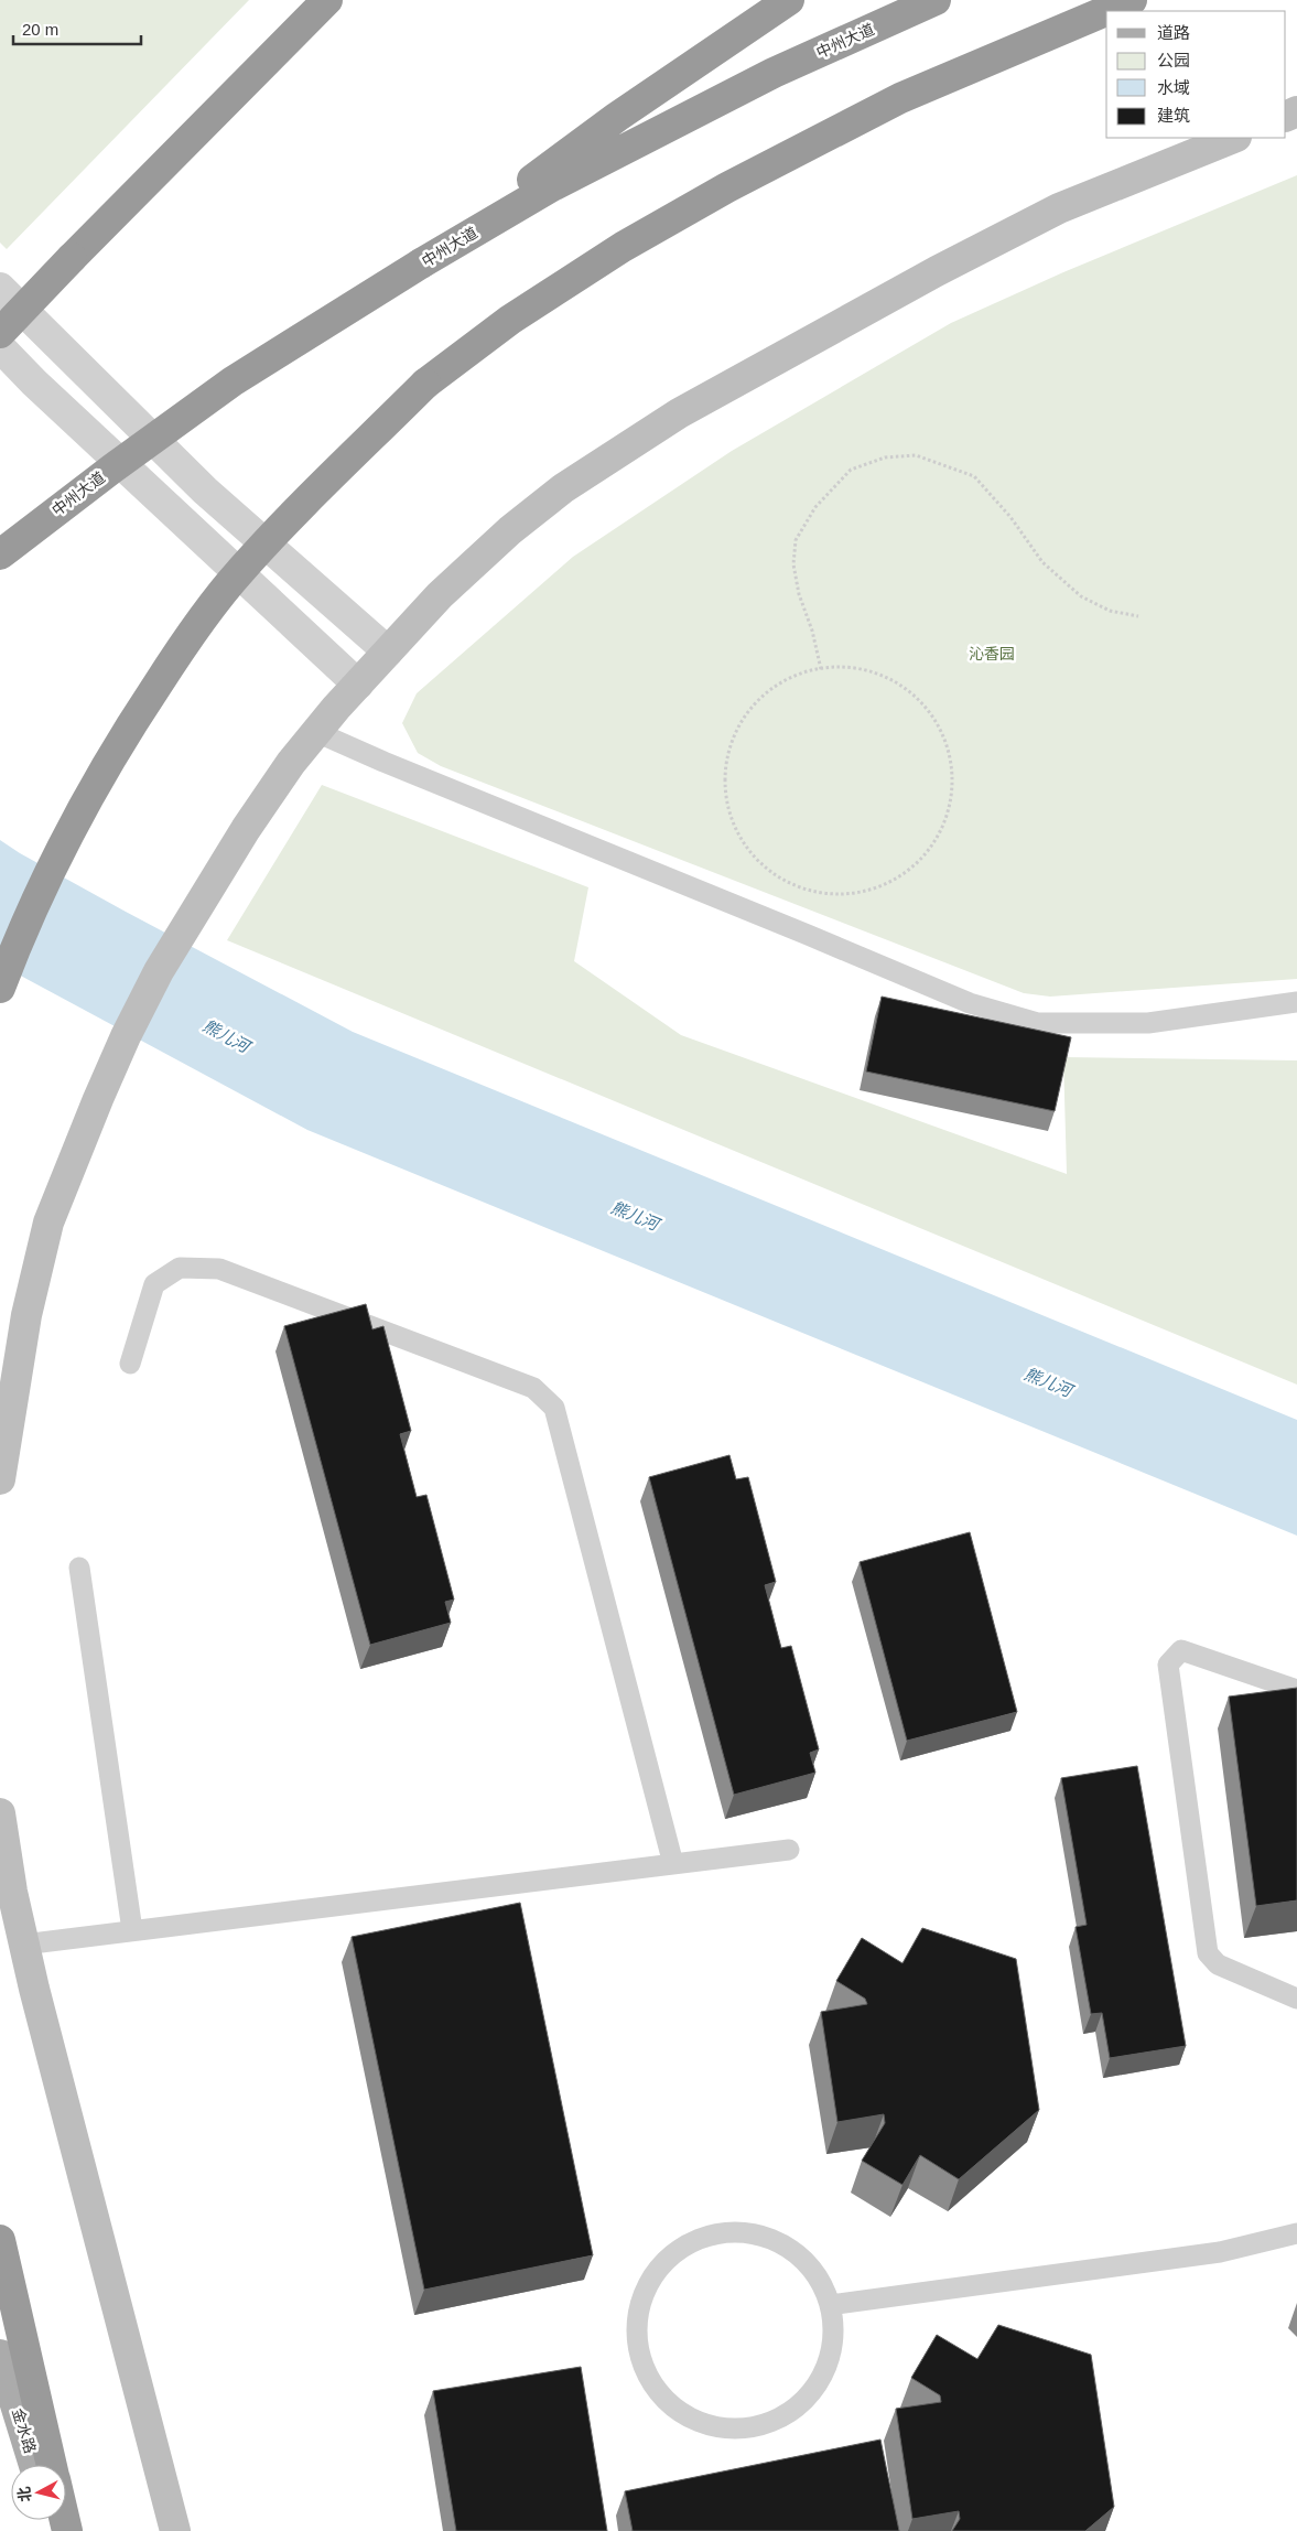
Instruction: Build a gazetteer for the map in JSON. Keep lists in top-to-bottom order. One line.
{"streets":{"highway":["中州大道"],"main road":["金水路"]},"water":["熊儿河"],"parks":["沁香园"],"legend":["道路","公园","水域","建筑"],"scale_bar":"20 m","north":"left"}
